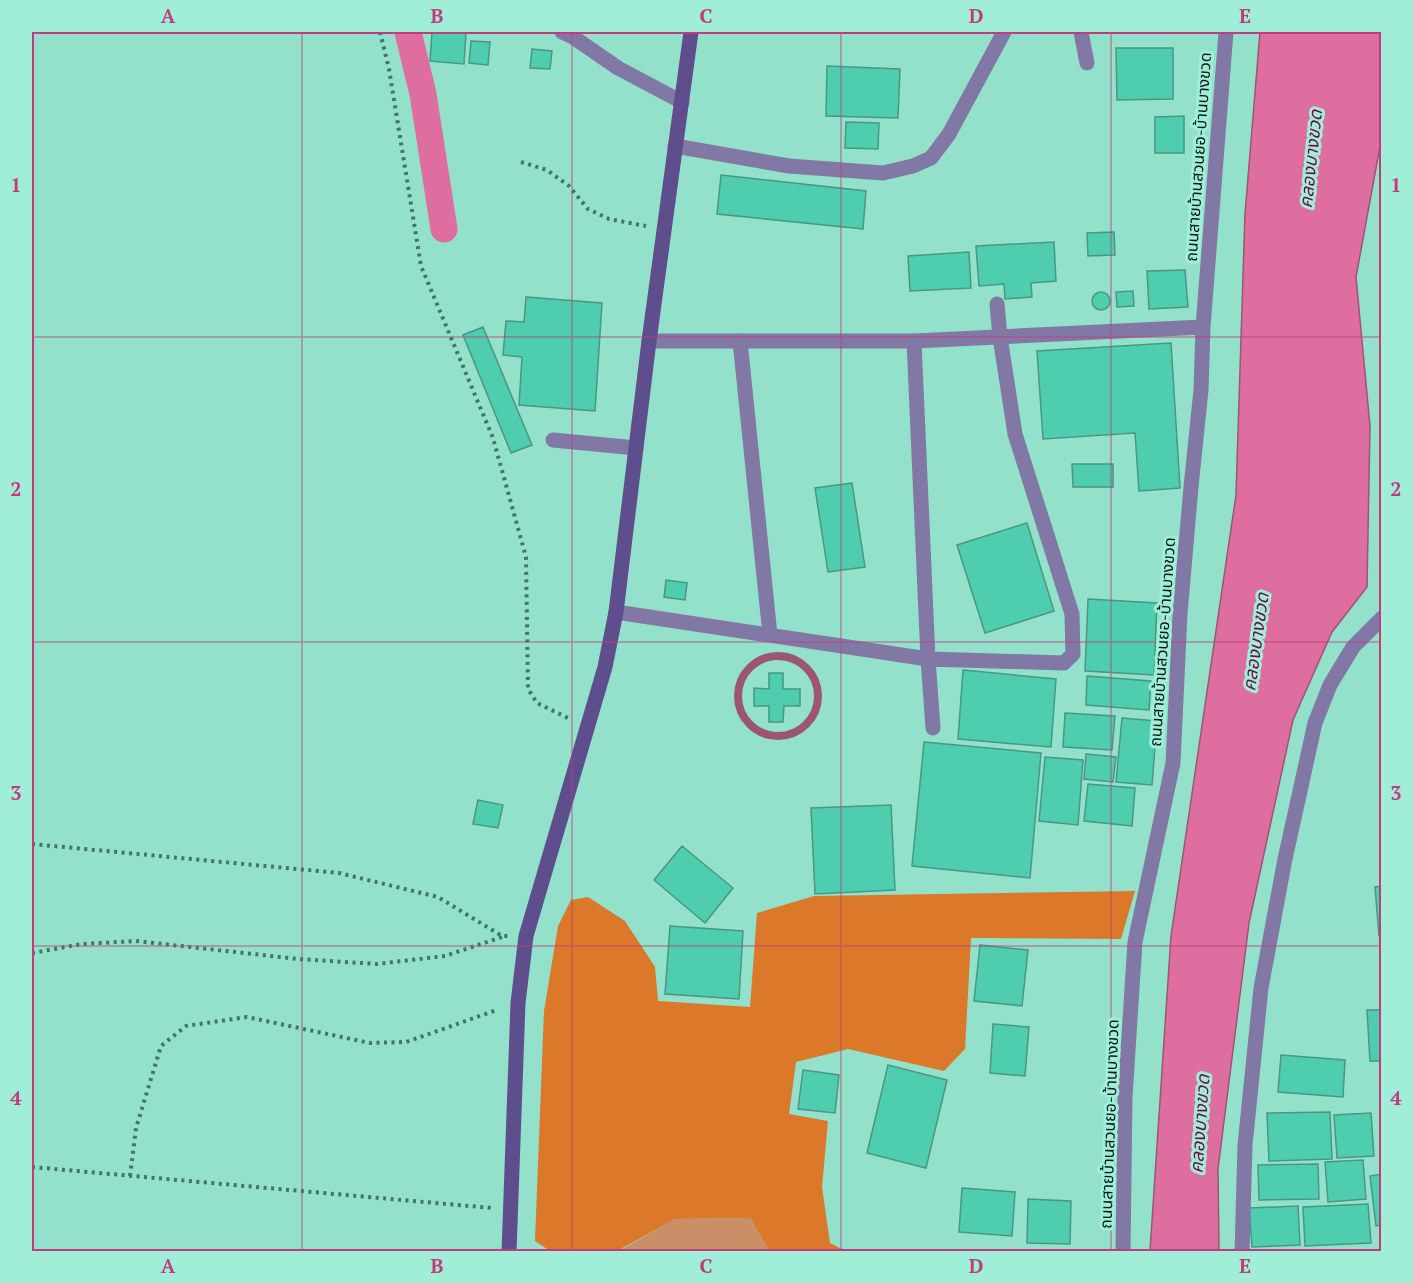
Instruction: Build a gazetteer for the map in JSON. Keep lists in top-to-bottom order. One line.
{"streets":{"street":["ถนนสายบ้านสวนยอ-บ้านบางขวด"]},"water":["คลองบางขวด"],"grid":{"columns":["A","B","C","D","E"],"rows":["1","2","3","4"]}}
